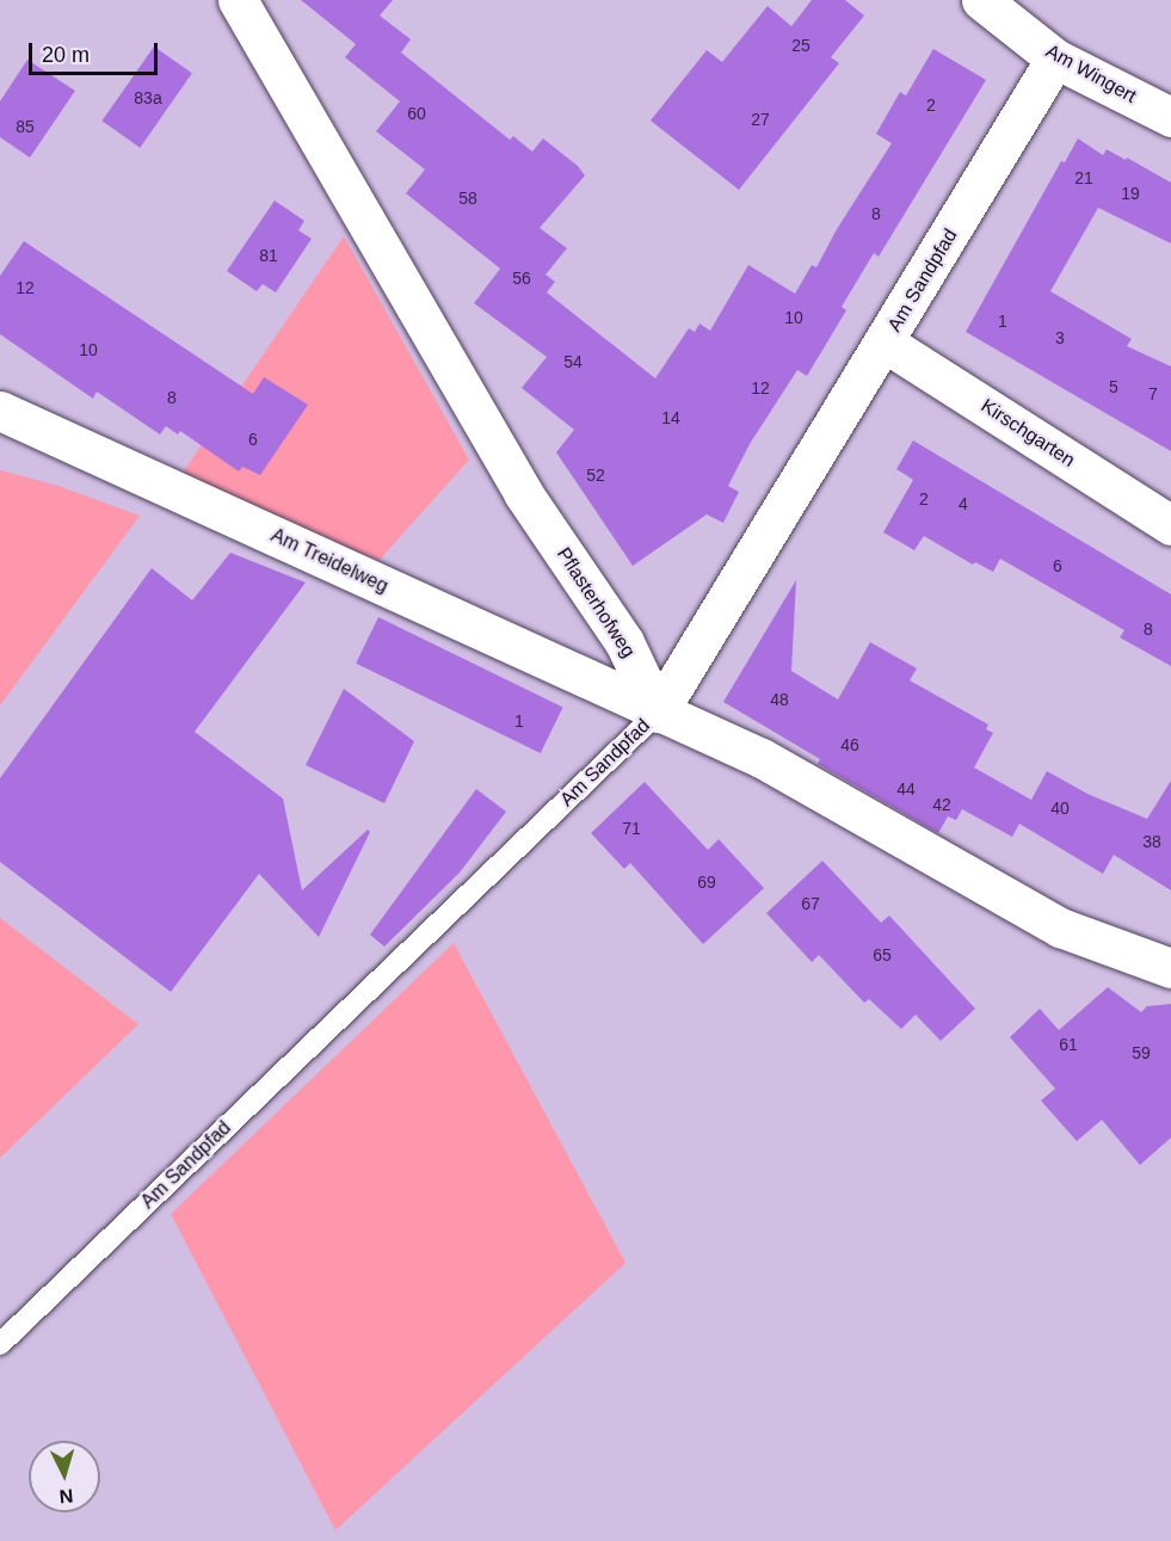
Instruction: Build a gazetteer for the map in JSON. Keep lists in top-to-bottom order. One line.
{"streets":{"street":["Am Wingert","Am Sandpfad","Kirschgarten","Am Treidelweg","Pflasterhofweg"]},"crossings":[["Am Wingert","Am Sandpfad"],["Am Sandpfad","Kirschgarten"],["Am Sandpfad","Am Treidelweg"],["Am Sandpfad","Pflasterhofweg"],["Am Treidelweg","Pflasterhofweg"]],"house_numbers":["25","83a","2","60","27","85","21","19","58","8","81","56","12","10","1","3","10","54","5","12","7","8","14","6","52","2","4","6","8","48","1","46","44","42","40","71","38","69","67","65","61","59"],"scale_bar":"20 m","north":"bottom"}
